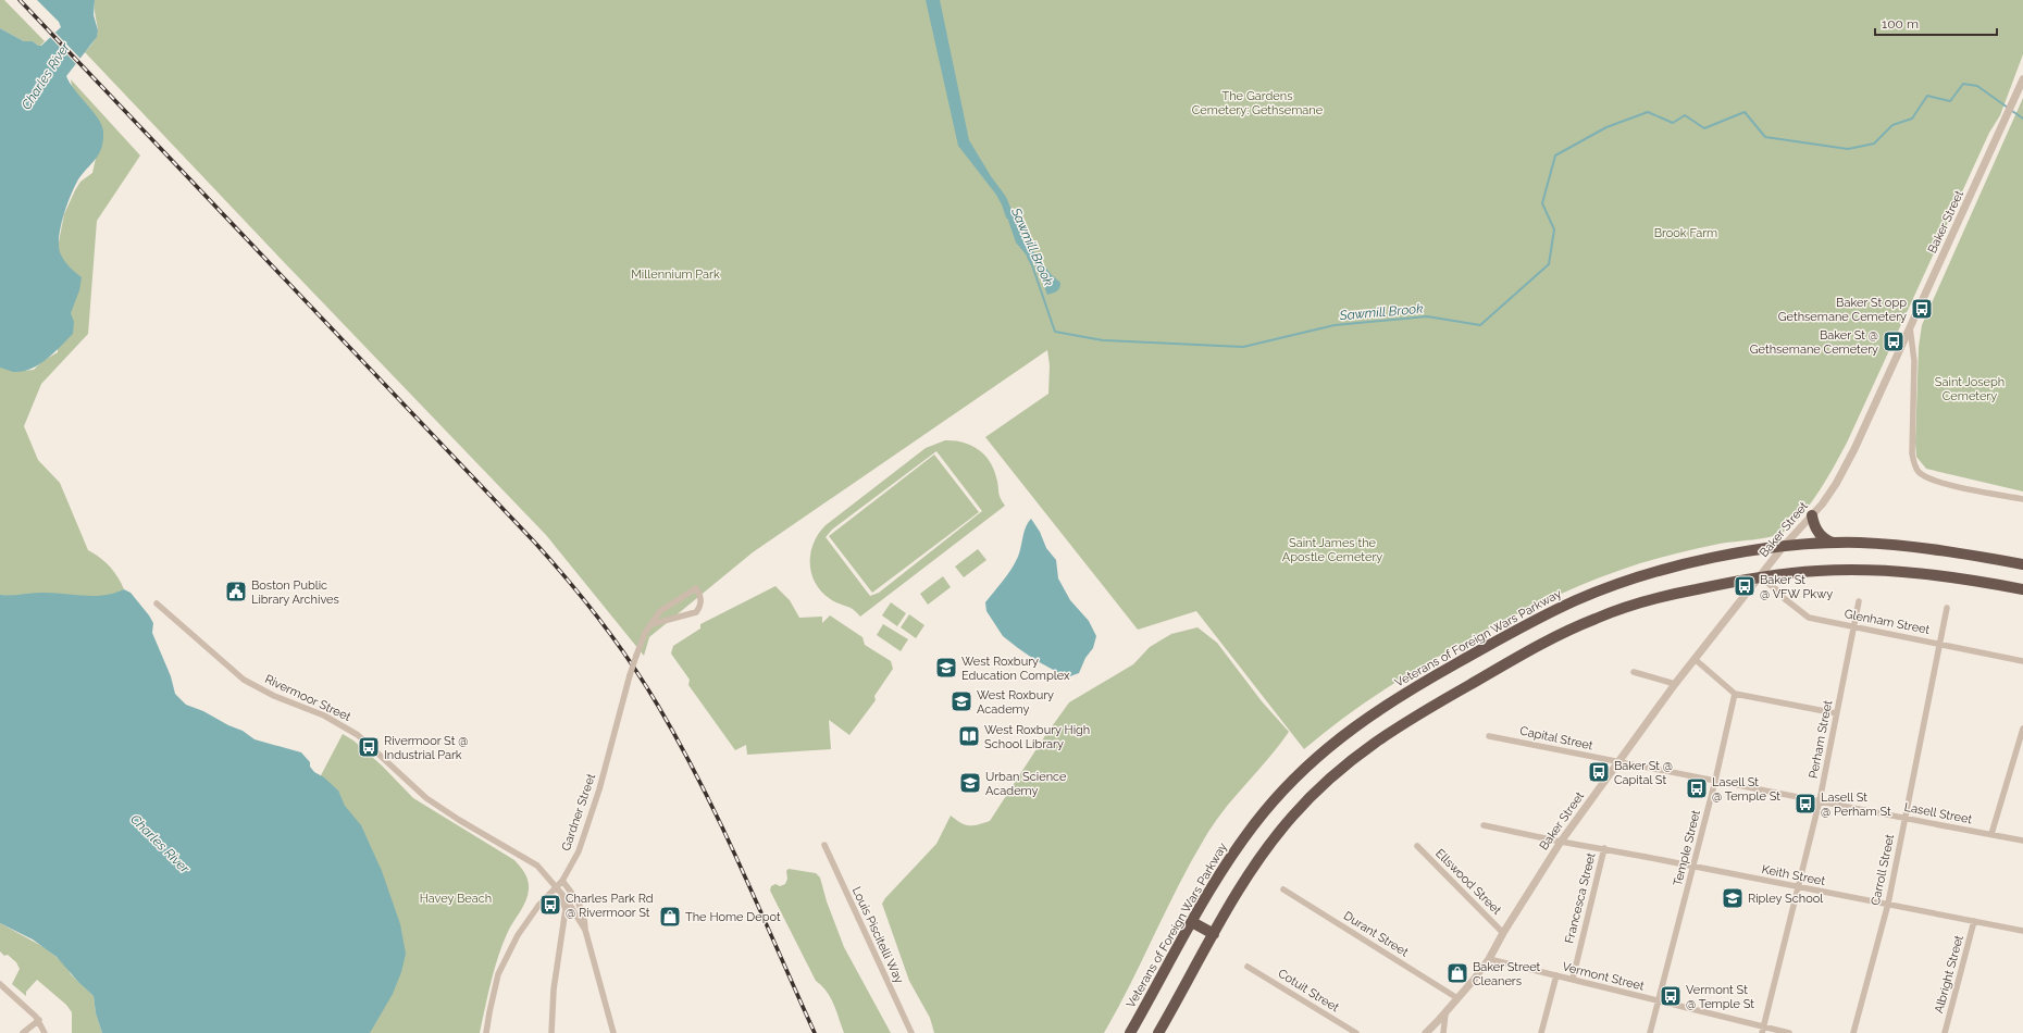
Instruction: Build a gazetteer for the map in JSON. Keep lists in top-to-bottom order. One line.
{"streets":{"highway":["Veterans of Foreign Wars Parkway"],"street":["Baker Street","Glenham Street","Rivermoor Street","Capital Street","Perham Street","Gardner Street","Lasell Street","Temple Street","Carroll Street","Keith Street","Ellswood Street","Francesca Street","Durant Street","Louis Piscitelli Way","Albright Street","Vermont Street","Cotuit Street"]},"crossings":[["Baker Street","Glenham Street"],["Baker Street","Veterans of Foreign Wars Parkway"],["Baker Street","Capital Street"],["Baker Street","Lasell Street"],["Baker Street","Keith Street"],["Baker Street","Ellswood Street"],["Baker Street","Durant Street"],["Baker Street","Vermont Street"],["Glenham Street","Perham Street"],["Glenham Street","Carroll Street"],["Rivermoor Street","Gardner Street"],["Capital Street","Lasell Street"],["Perham Street","Lasell Street"],["Perham Street","Keith Street"],["Perham Street","Vermont Street"],["Lasell Street","Temple Street"],["Lasell Street","Carroll Street"],["Temple Street","Keith Street"],["Temple Street","Vermont Street"],["Carroll Street","Keith Street"],["Keith Street","Francesca Street"],["Keith Street","Albright Street"],["Francesca Street","Vermont Street"]],"water":["Charles River","Sawmill Brook"],"parks":["The Gardens Cemetery: Gethsemane","Brook Farm","Millennium Park","Saint Joseph Cemetery","Saint James the Apostle Cemetery","Havey Beach"],"places":{"bus stop":["Baker St opp Gethsemane Cemetery","Baker St @ Gethsemane Cemetery","Baker St @ VFW Pkwy","Rivermoor St @ Industrial Park","Baker St @ Capital St","Lasell St @ Temple St","Lasell St @ Perham St","Charles Park Rd @ Rivermoor St","Vermont St @ Temple St"],"public building":["Boston Public Library Archives"],"school or university":["West Roxbury Education Complex","West Roxbury Academy","Urban Science Academy","Ripley School"],"library":["West Roxbury High School Library"],"shop":["The Home Depot","Baker Street Cleaners"]},"scale_bar":"100 m"}
